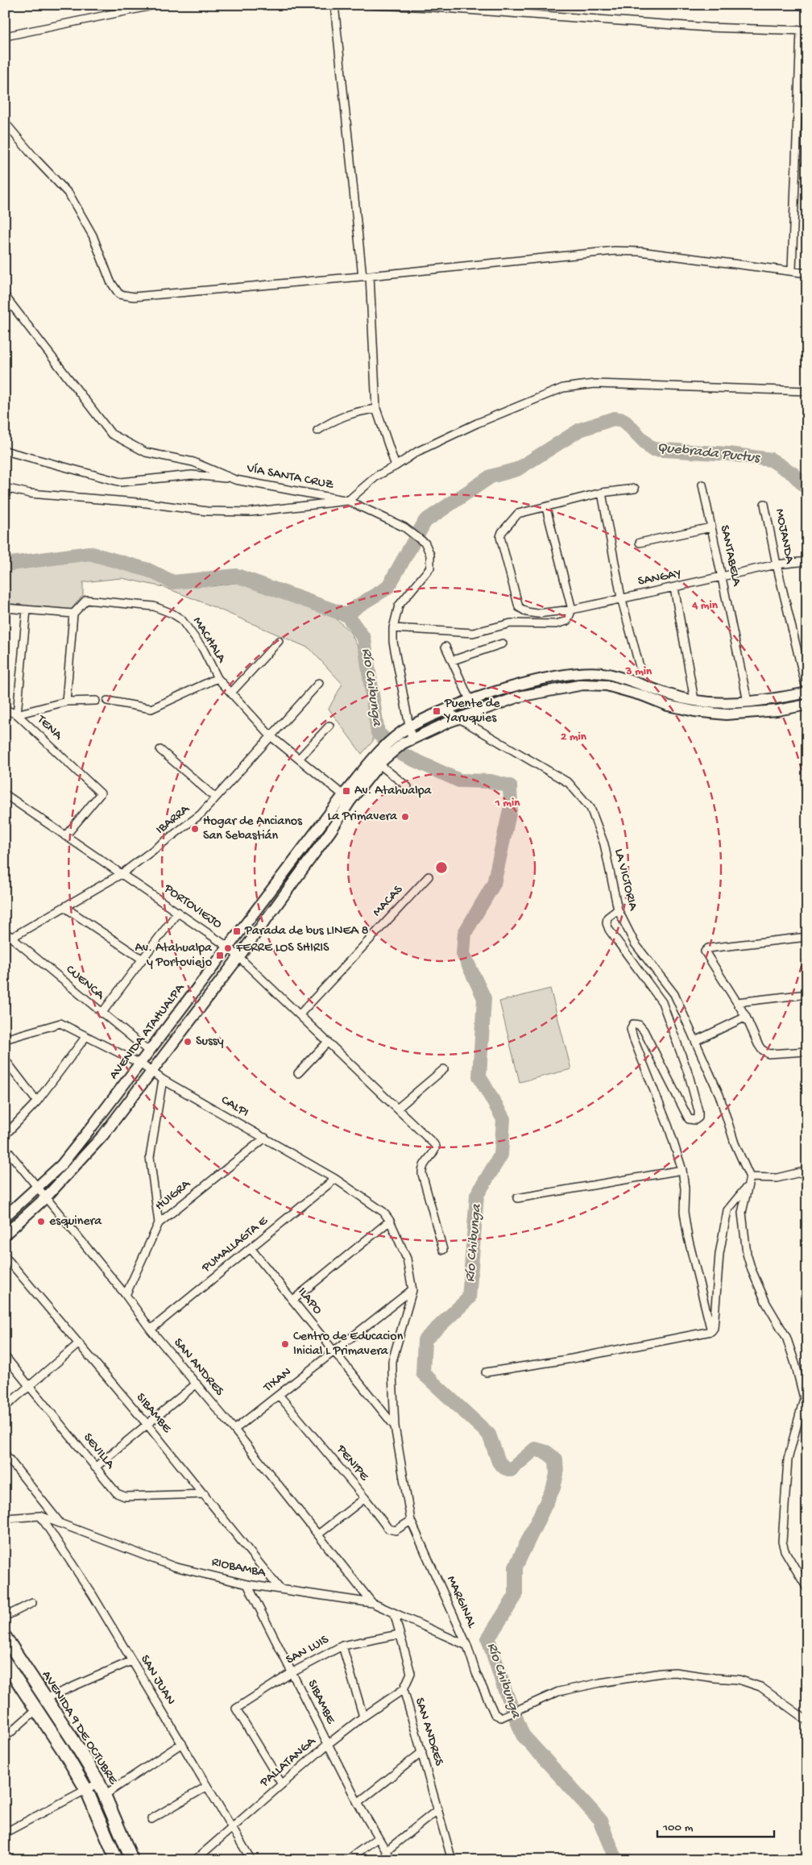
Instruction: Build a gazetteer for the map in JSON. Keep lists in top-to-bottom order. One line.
{"streets":{"main road":["AVENIDA ATAHUALPA","AVENIDA 9 DE OCTUBRE"],"street":["VÍA SANTA CRUZ","MOJANDA","SANTABELA","SANGAY","MACHALA","TENA","IBARRA","LA VICTORIA","MACAS","PORTOVIEJO","CUENCA","CALPI","HUIGRA","PUMALLAGTA E","ILAPO","SAN ANDRES","TIXAN","SIBAMBE","SEVILLA","PENIPE","RIOBAMBA","MARGINAL","SAN LUIS","SAN JUAN","PALLATANGA"]},"crossings":[["VÍA SANTA CRUZ","AVENIDA ATAHUALPA"],["MOJANDA","SANGAY"],["MOJANDA","AVENIDA ATAHUALPA"],["SANTABELA","SANGAY"],["SANTABELA","AVENIDA ATAHUALPA"],["MACHALA","IBARRA"],["MACHALA","AVENIDA ATAHUALPA"],["TENA","PORTOVIEJO"],["IBARRA","PORTOVIEJO"],["IBARRA","CUENCA"],["LA VICTORIA","AVENIDA ATAHUALPA"],["MACAS","PORTOVIEJO"],["PORTOVIEJO","AVENIDA ATAHUALPA"],["CUENCA","AVENIDA ATAHUALPA"],["AVENIDA ATAHUALPA","CALPI"],["AVENIDA ATAHUALPA","SAN ANDRES"],["CALPI","HUIGRA"],["CALPI","PUMALLAGTA E"],["CALPI","MARGINAL"],["HUIGRA","SAN ANDRES"],["PUMALLAGTA E","ILAPO"],["PUMALLAGTA E","SAN ANDRES"],["ILAPO","TIXAN"],["ILAPO","MARGINAL"],["SAN ANDRES","TIXAN"],["SAN ANDRES","RIOBAMBA"],["SAN ANDRES","SAN LUIS"],["SAN ANDRES","PALLATANGA"],["TIXAN","PENIPE"],["TIXAN","MARGINAL"],["SIBAMBE","SEVILLA"],["SIBAMBE","RIOBAMBA"],["SIBAMBE","SAN LUIS"],["SIBAMBE","PALLATANGA"],["PENIPE","MARGINAL"],["RIOBAMBA","MARGINAL"],["RIOBAMBA","SAN JUAN"],["SAN LUIS","PALLATANGA"],["SAN JUAN","PALLATANGA"]],"water":["Quebrada Puctus","Río Chibunga"],"places":{"transit":["Puente de Yaruquies","Av. Atahualpa","Parada de bus LINEA 8","Av. Atahualpa y Portoviejo"],"other":["La Primavera","Hogar de Ancianos San Sebastián","FERRE LOS SHIRIS","Sussy","esquinera","Centro de Educacion Inicial L Primavera"]},"scale_bar":"100 m","rings":["4 min","3 min","2 min","1 min"]}
